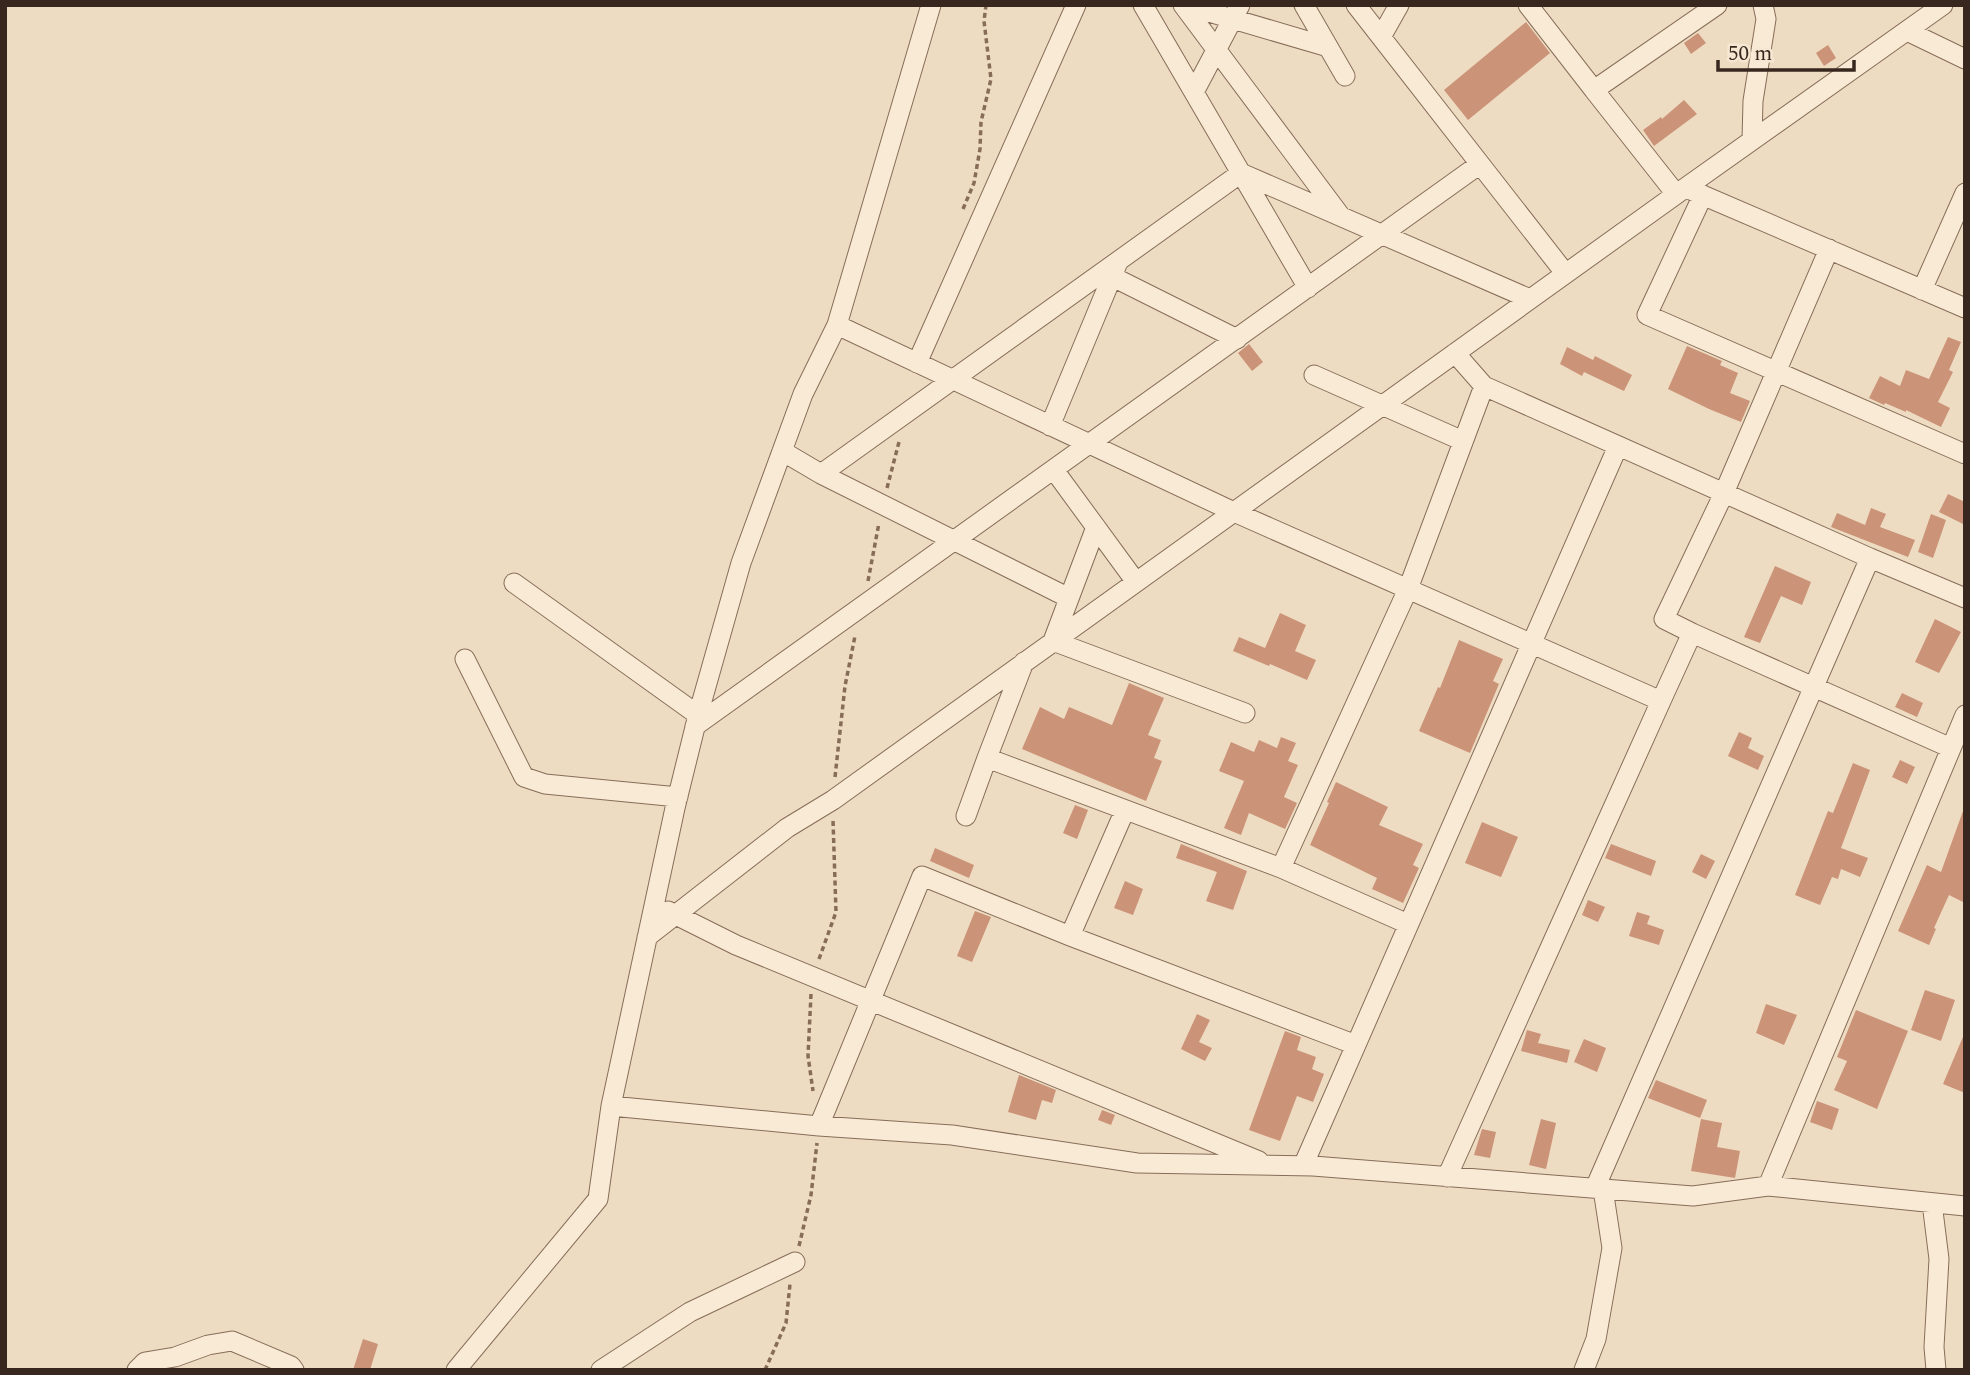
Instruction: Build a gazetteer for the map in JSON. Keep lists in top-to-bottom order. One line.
{"scale_bar":"50 m"}
